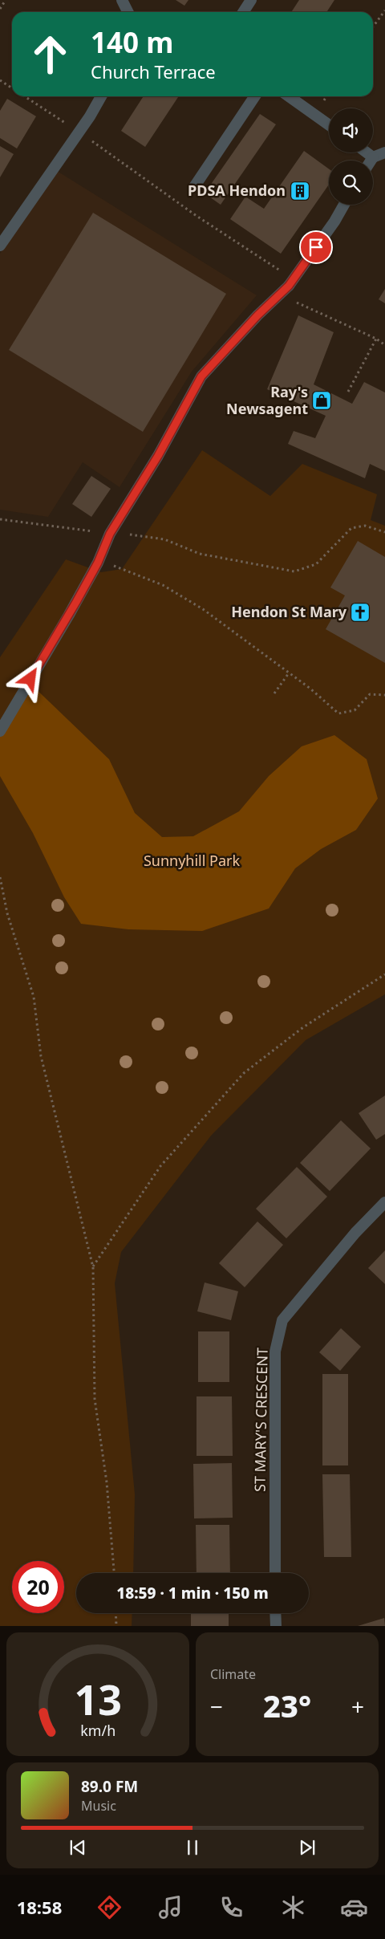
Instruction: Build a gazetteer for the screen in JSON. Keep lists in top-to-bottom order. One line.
{"streets":{"street":["ST MARY'S CRESCENT"]},"parks":["Sunnyhill Park"],"places":{"building":["PDSA Hendon"],"shop":["Ray's Newsagent"],"church":["Hendon St Mary"]},"page":{"turn":["140 m","Church Terrace"],"limit":"20","trip":"18:59 · 1 min · 150 m","tile":"Climate","heat":["−","23°","+"],"song":["89.0 FM","Music"],"tabs":"18:58","gauge":["13","km/h"]}}
